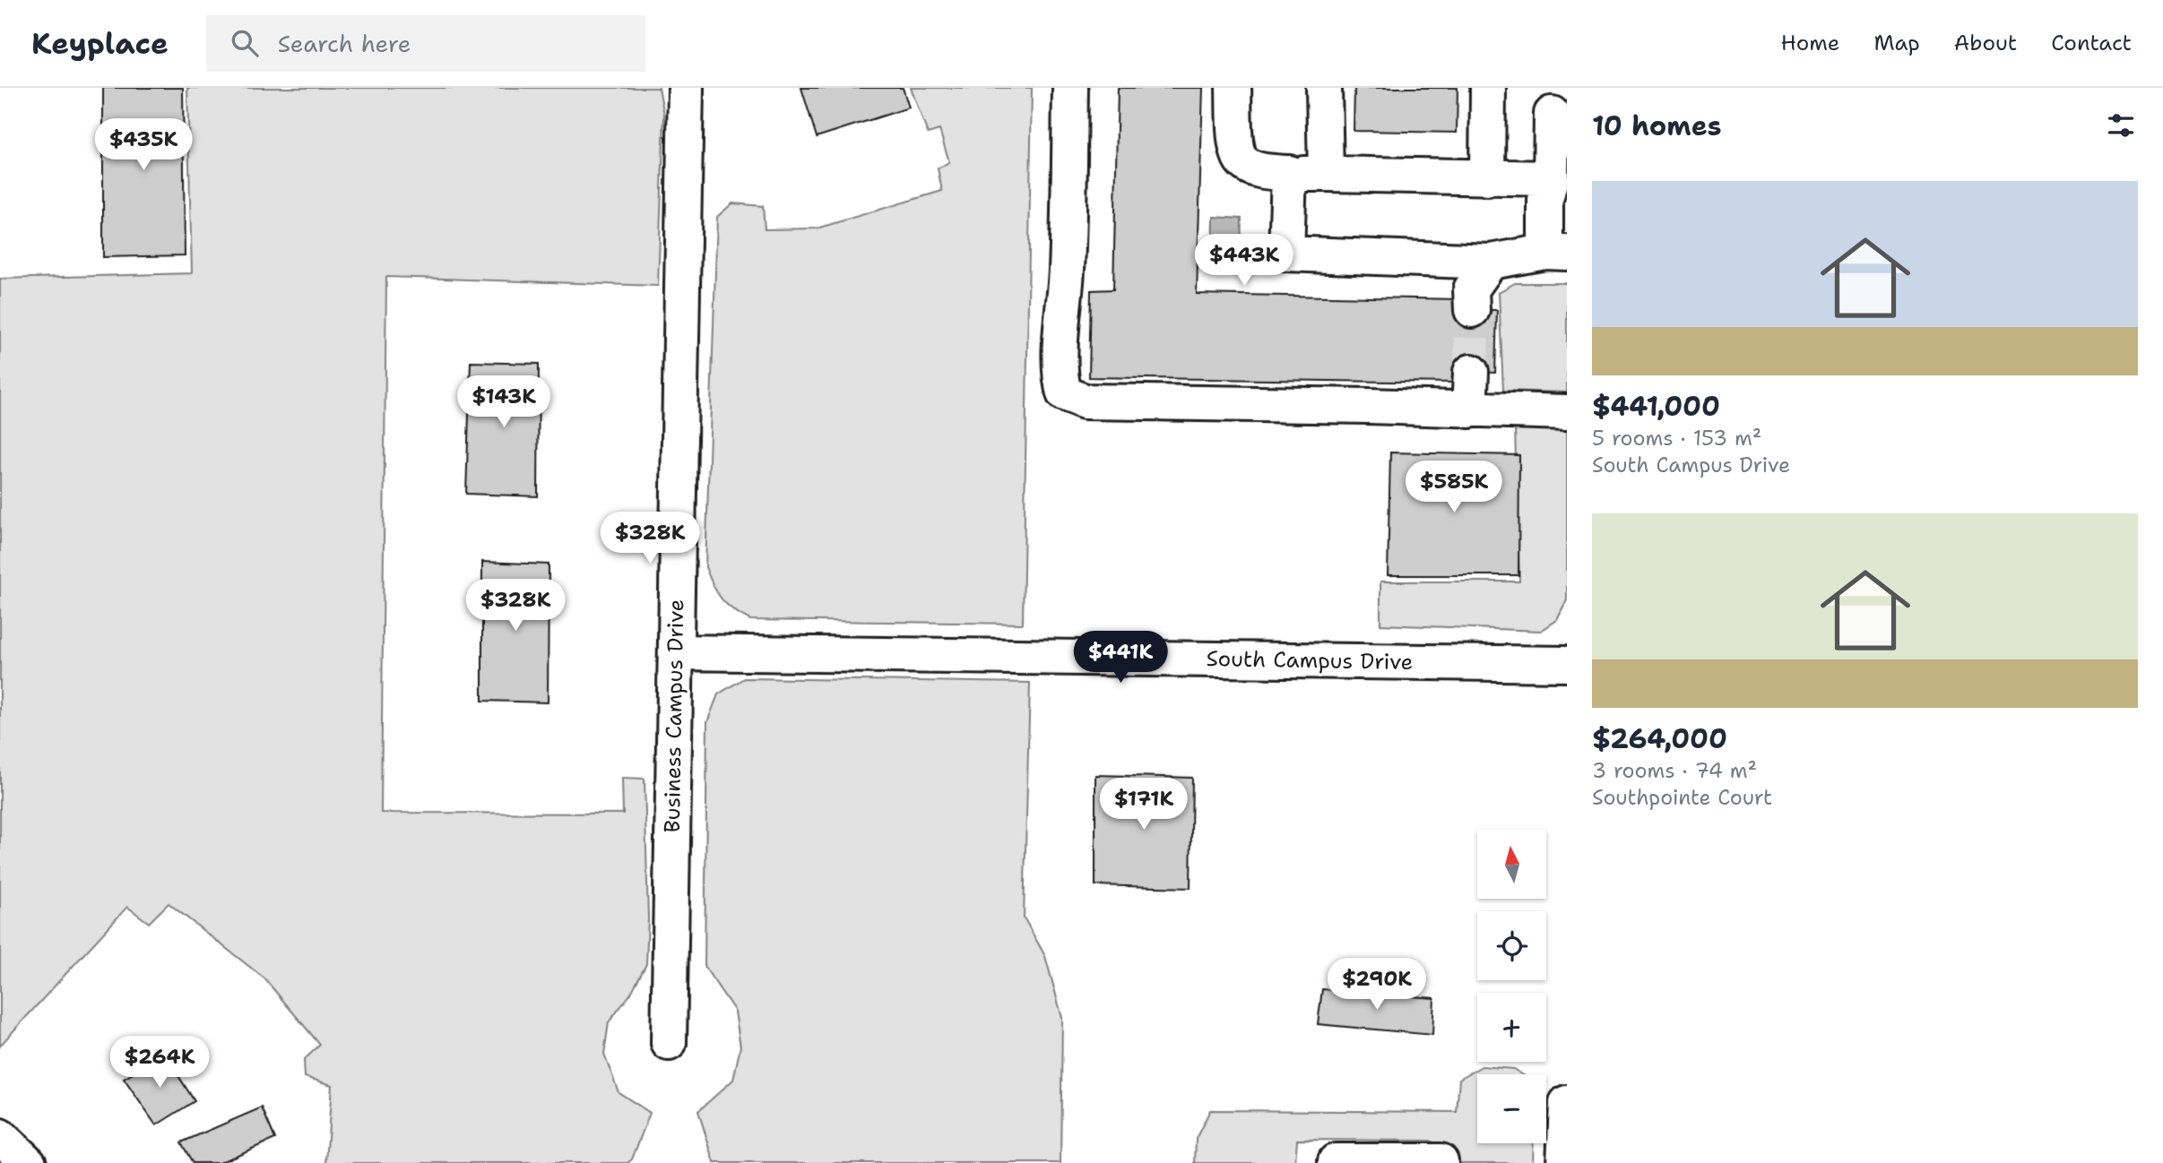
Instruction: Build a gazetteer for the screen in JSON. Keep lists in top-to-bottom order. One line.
{"streets":{"main road":["South Campus Drive","Business Campus Drive"]},"crossings":[["South Campus Drive","Business Campus Drive"]],"north":"top","page":{"header":"Keyplace","search":"Search here","nav":["Home","Map","About","Contact"],"heading":"10 homes","price":["$435K","$443K","$143K","$585K","$328K","$328K","$441K","$171K","$290K","$264K"],"list":[{"name":"$441,000","note":"5 rooms · 153 m² · South Campus Drive"},{"name":"$264,000","note":"3 rooms · 74 m² · Southpointe Court"}],"map_buttons":["+","−"]}}
